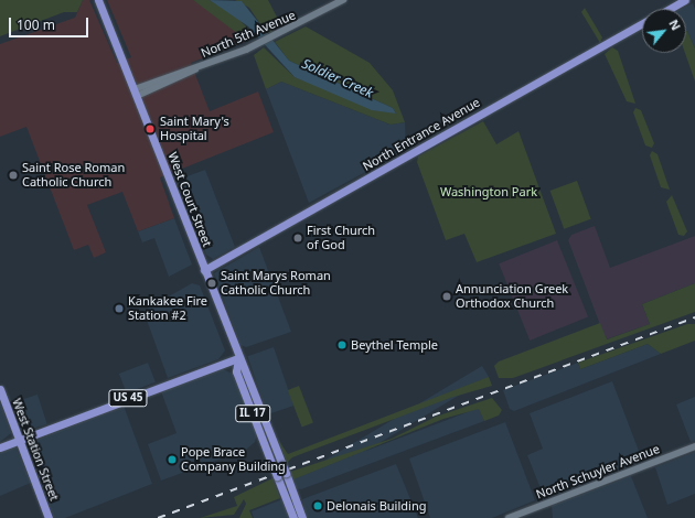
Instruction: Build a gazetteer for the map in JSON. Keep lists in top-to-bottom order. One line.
{"streets":{"main road":["North Entrance Avenue","West Court Street","US 45","IL 17","West Station Street"],"street":["North 5th Avenue","North Schuyler Avenue"]},"crossings":[["North 5th Avenue","West Court Street"],["North Entrance Avenue","West Court Street"],["West Court Street","US 45"],["US 45","West Station Street"]],"water":["Soldier Creek"],"parks":["Washington Park"],"places":["Saint Mary's Hospital","Saint Rose Roman Catholic Church","First Church of God","Saint Marys Roman Catholic Church","Annunciation Greek Orthodox Church","Kankakee Fire Station #2","Beythel Temple","Pope Brace Company Building","Delonais Building"],"scale_bar":"100 m","north":"top right"}
